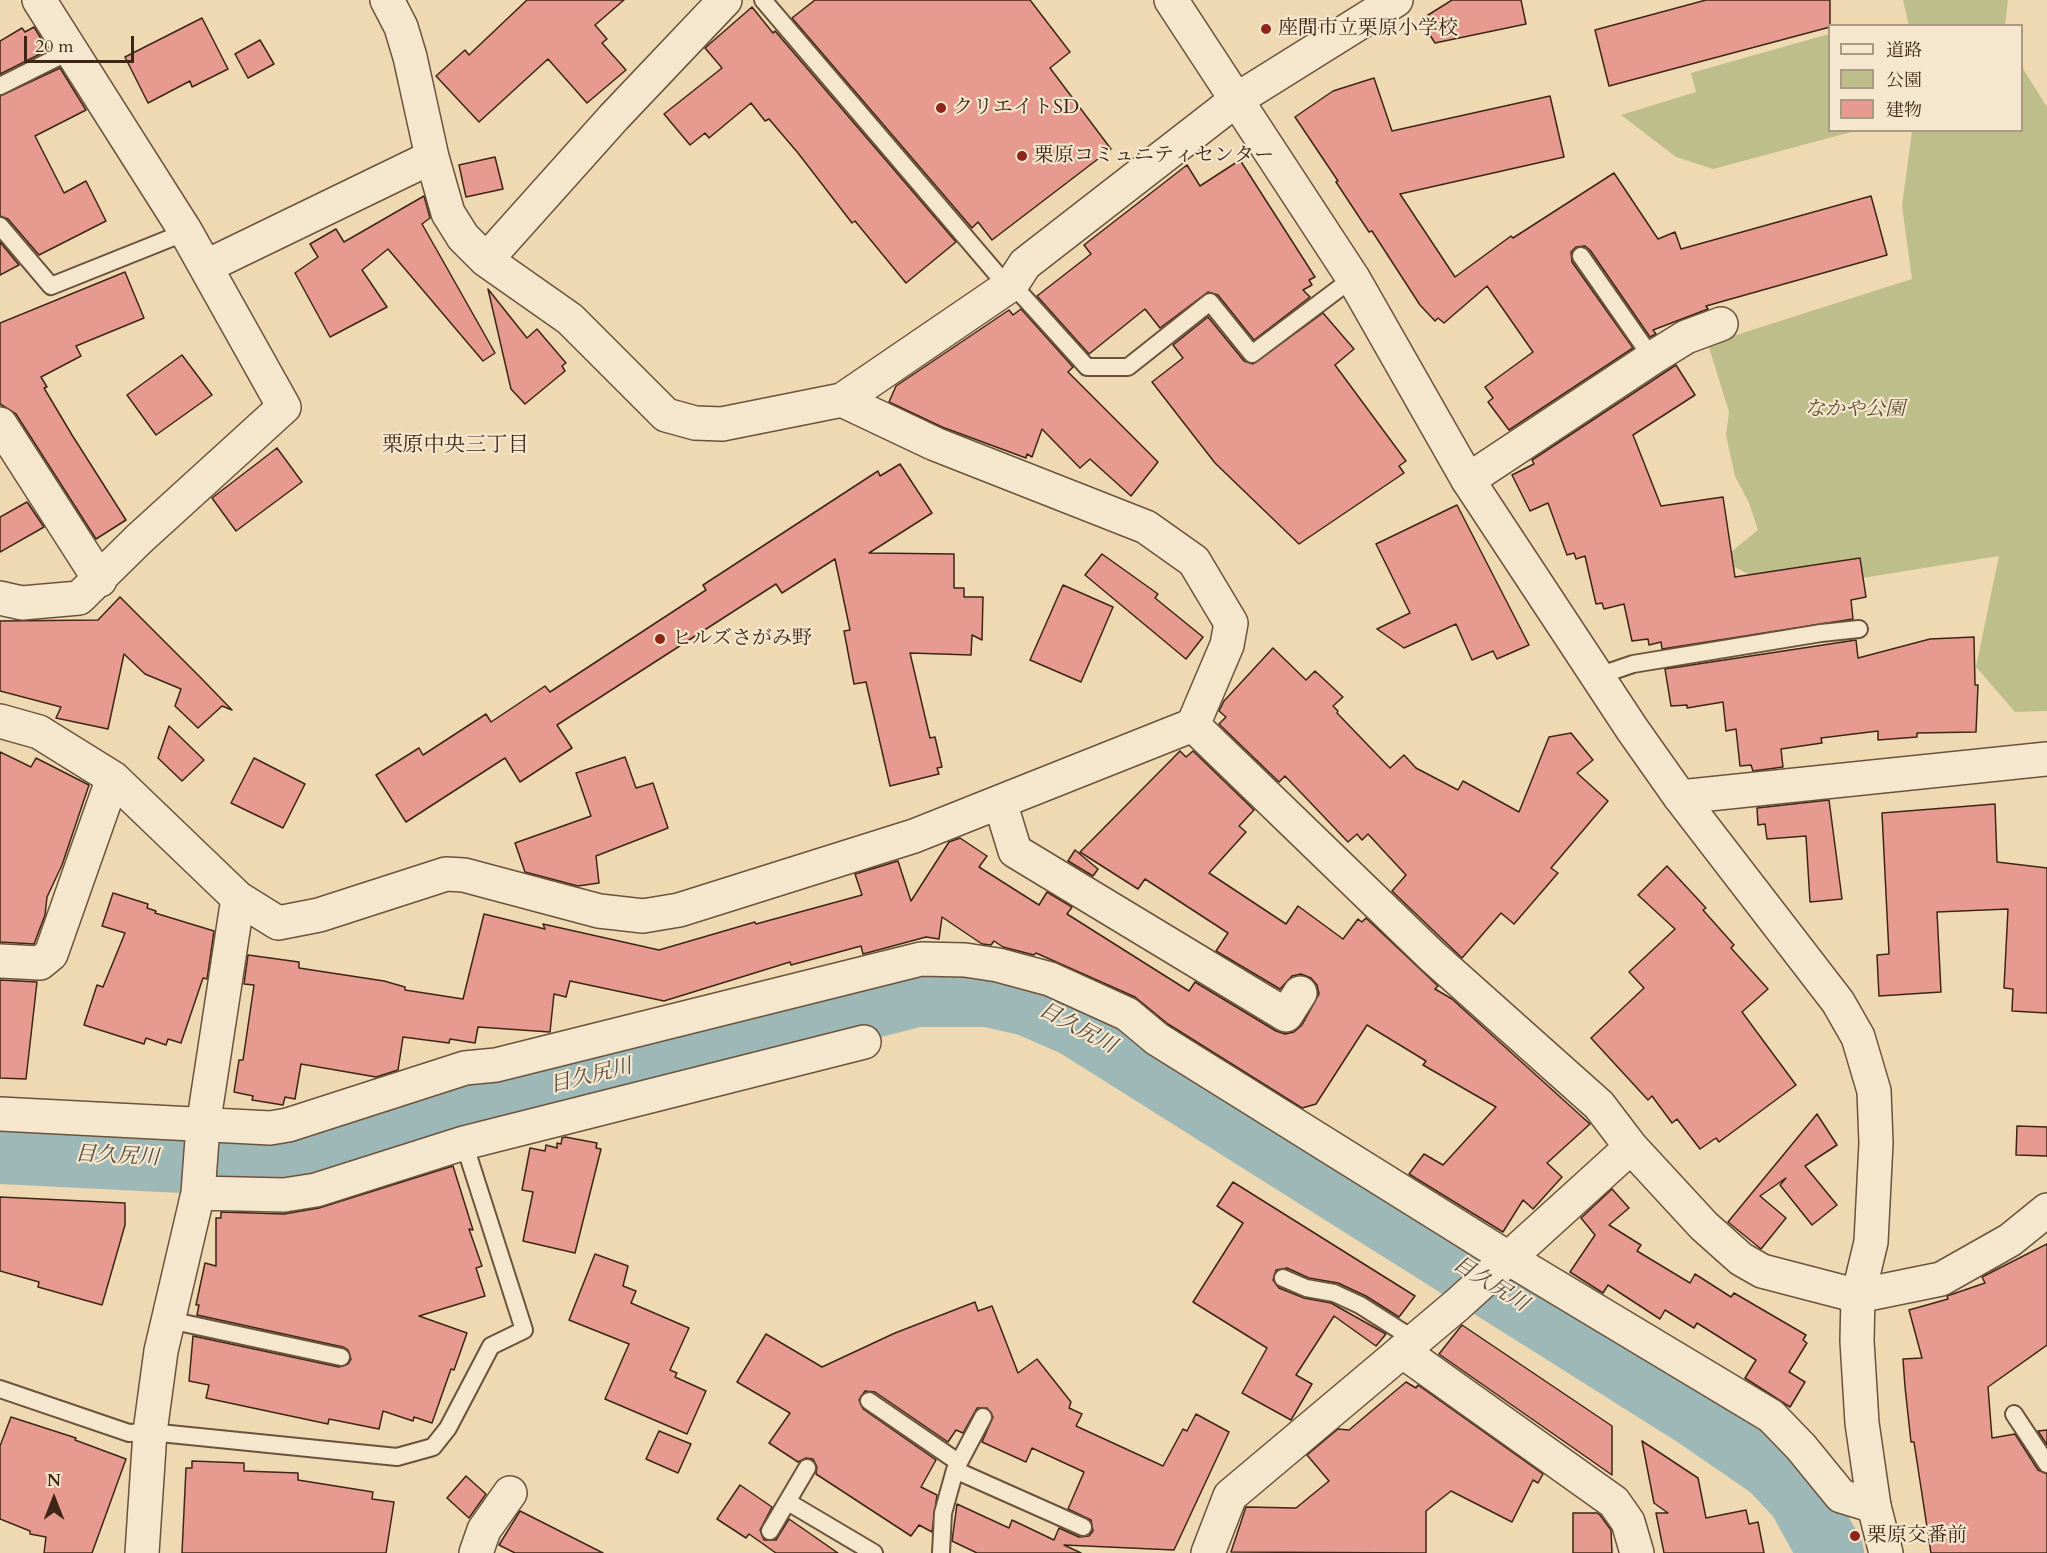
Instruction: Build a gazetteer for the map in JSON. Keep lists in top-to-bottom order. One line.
{"districts":["栗原中央三丁目"],"water":["目久尻川"],"parks":["なかや公園"],"places":["座間市立栗原小学校","クリエイトSD","栗原コミュニティセンター","ヒルズさがみ野","栗原交番前"],"legend":["道路","公園","建物"],"scale_bar":"20 m","north":"top"}
